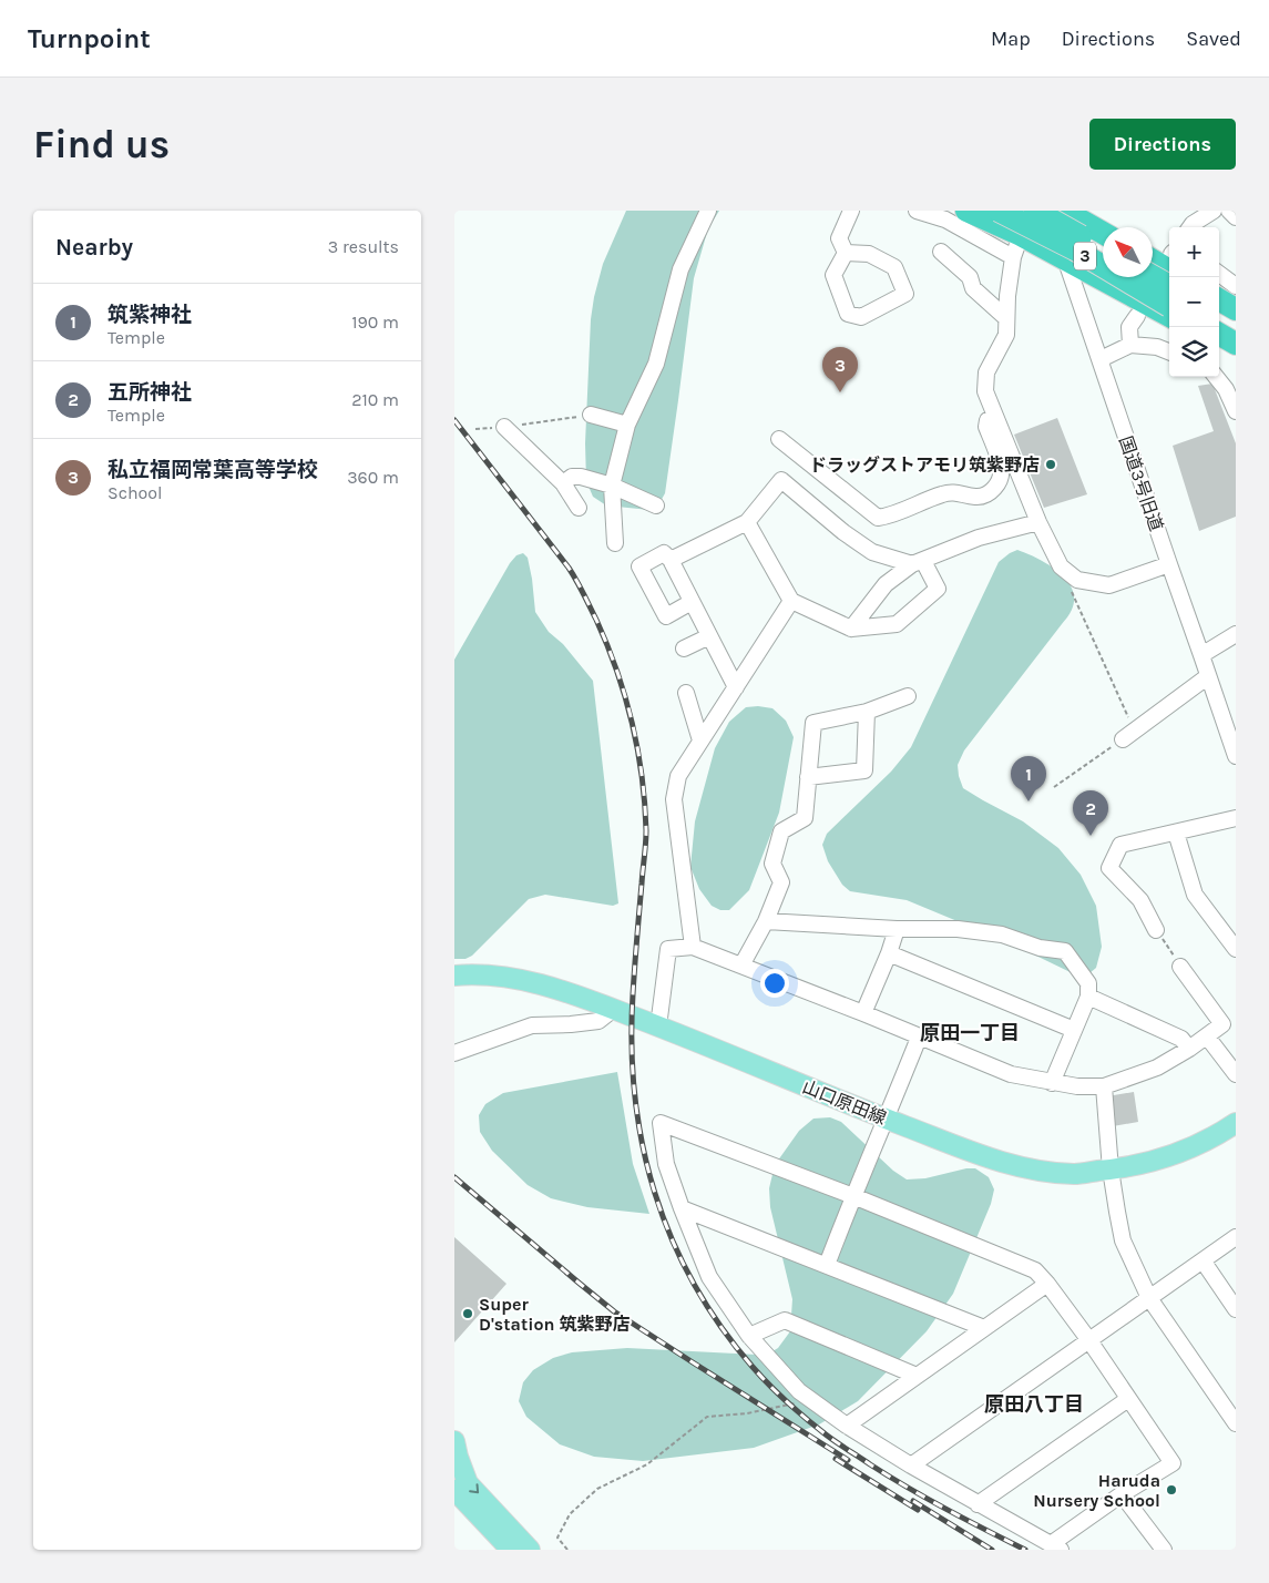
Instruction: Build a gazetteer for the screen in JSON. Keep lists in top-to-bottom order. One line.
{"streets":{"highway":["3"],"main road":["山口原田線"],"street":["国道3号旧道"]},"districts":["原田一丁目","原田八丁目"],"places":["ドラッグストアモリ筑紫野店","Super D'station 筑紫野店","Haruda Nursery School"],"north":"top left","page":{"header":"Turnpoint","nav":["Map","Directions","Saved"],"buttons":"Directions","title":"Find us","heading":["Nearby","3 results"],"map_buttons":["+","−"],"list":[{"mark":"1","name":"筑紫神社","note":"Temple","value":"190 m"},{"mark":"2","name":"五所神社","note":"Temple","value":"210 m"},{"mark":"3","name":"私立福岡常葉高等学校","note":"School","value":"360 m"}],"pins":["3","1","2"]}}
